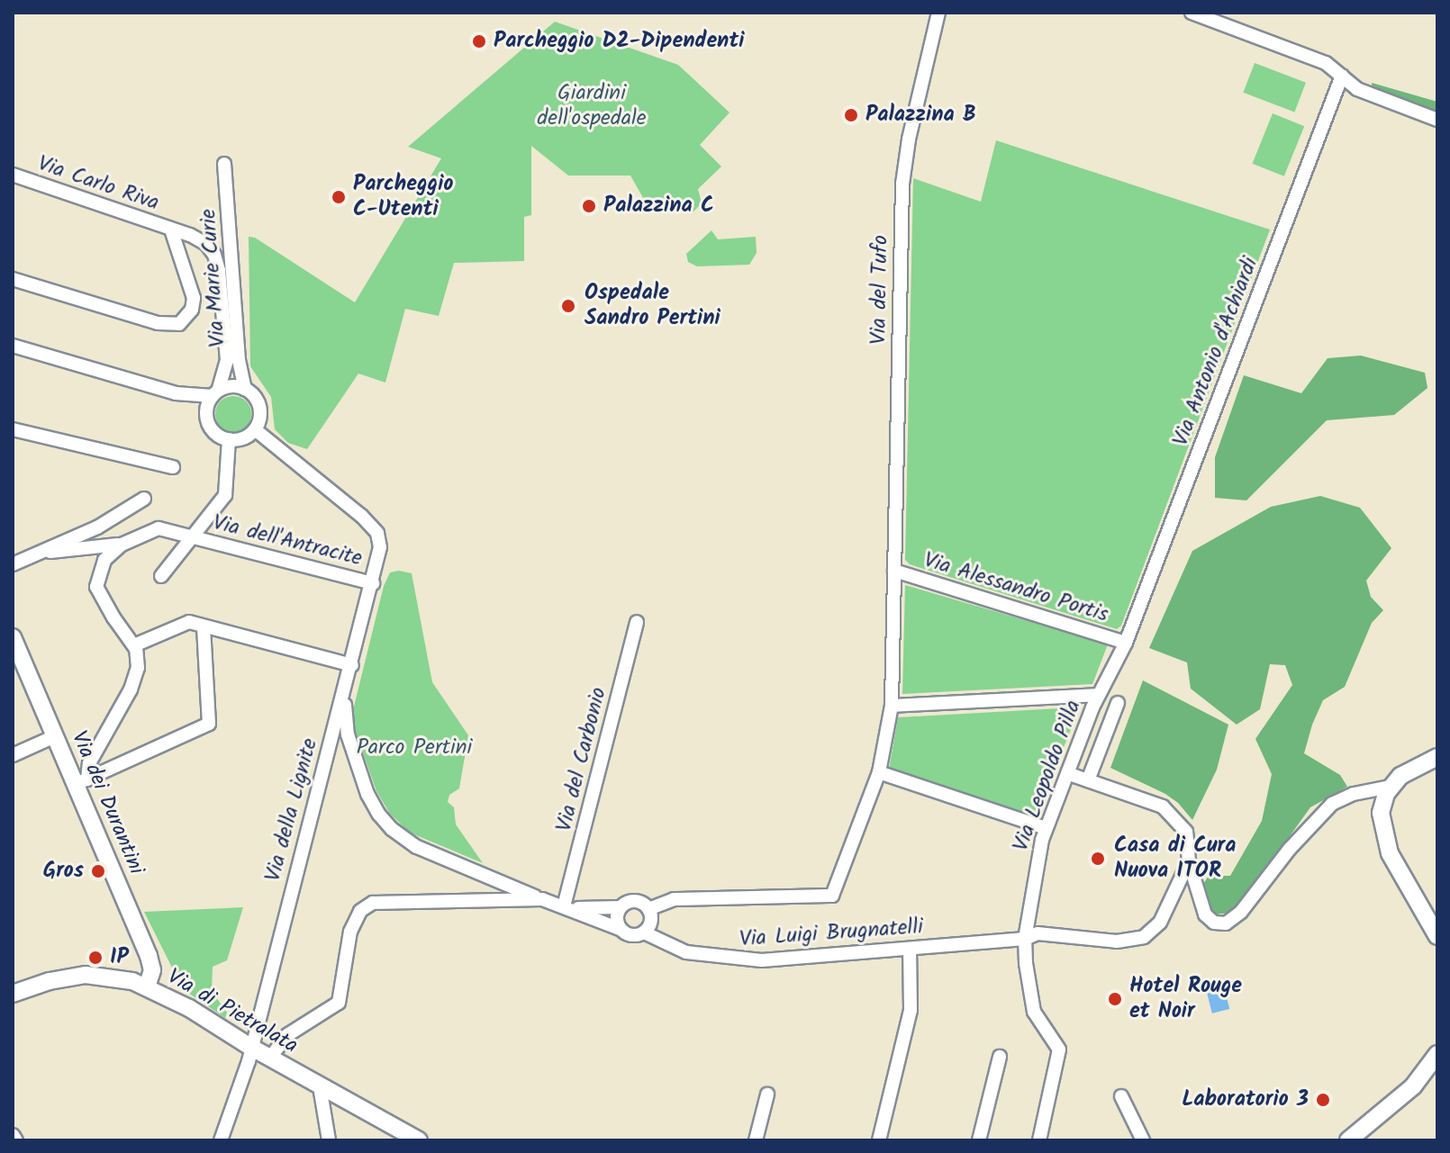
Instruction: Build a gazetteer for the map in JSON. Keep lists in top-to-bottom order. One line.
{"streets":{"street":["Via Carlo Riva","Via Marie Curie","Via del Tufo","Via Antonio d'Achiardi","Via dell'Antracite","Via Alessandro Portis","Via del Carbonio","Via Leopoldo Pilla","Via dei Durantini","Via della Lignite","Via Luigi Brugnatelli","Via di Pietralata"]},"crossings":[["Via Carlo Riva","Via Marie Curie"],["Via Carlo Riva","Via dell'Antracite"],["Via Carlo Riva","Via della Lignite"],["Via Marie Curie","Via dell'Antracite"],["Via Marie Curie","Via della Lignite"],["Via del Tufo","Via Alessandro Portis"],["Via del Tufo","Via Luigi Brugnatelli"],["Via Antonio d'Achiardi","Via Alessandro Portis"],["Via Antonio d'Achiardi","Via Leopoldo Pilla"],["Via dell'Antracite","Via della Lignite"],["Via Alessandro Portis","Via Leopoldo Pilla"],["Via Leopoldo Pilla","Via Luigi Brugnatelli"],["Via dei Durantini","Via di Pietralata"],["Via della Lignite","Via di Pietralata"]],"parks":["Giardini dell'ospedale","Parco Pertini"],"places":["Parcheggio D2-Dipendenti","Palazzina B","Parcheggio C-Utenti","Palazzina C","Ospedale Sandro Pertini","Casa di Cura Nuova ITOR","Gros","IP","Hotel Rouge et Noir","Laboratorio 3"]}
